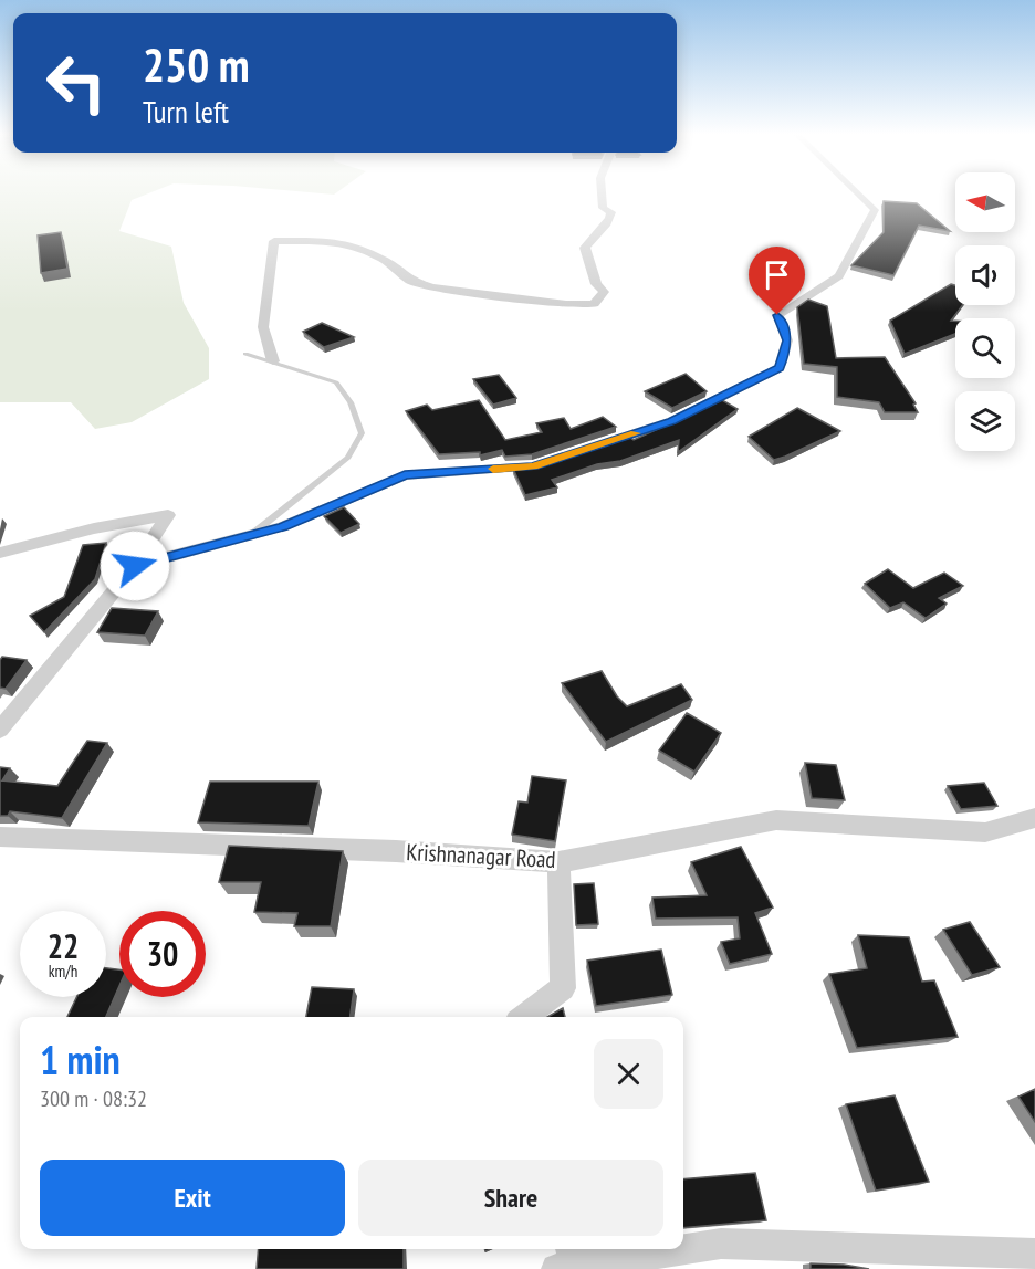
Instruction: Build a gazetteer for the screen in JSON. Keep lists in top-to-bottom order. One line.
{"streets":{"street":["Krishnanagar Road"]},"north":"left","page":{"turn":["250 m","Turn left"],"speed":"22 km/h","limit":"30","heading":["1 min","300 m · 08:32"],"buttons":["Exit","Share"]}}
